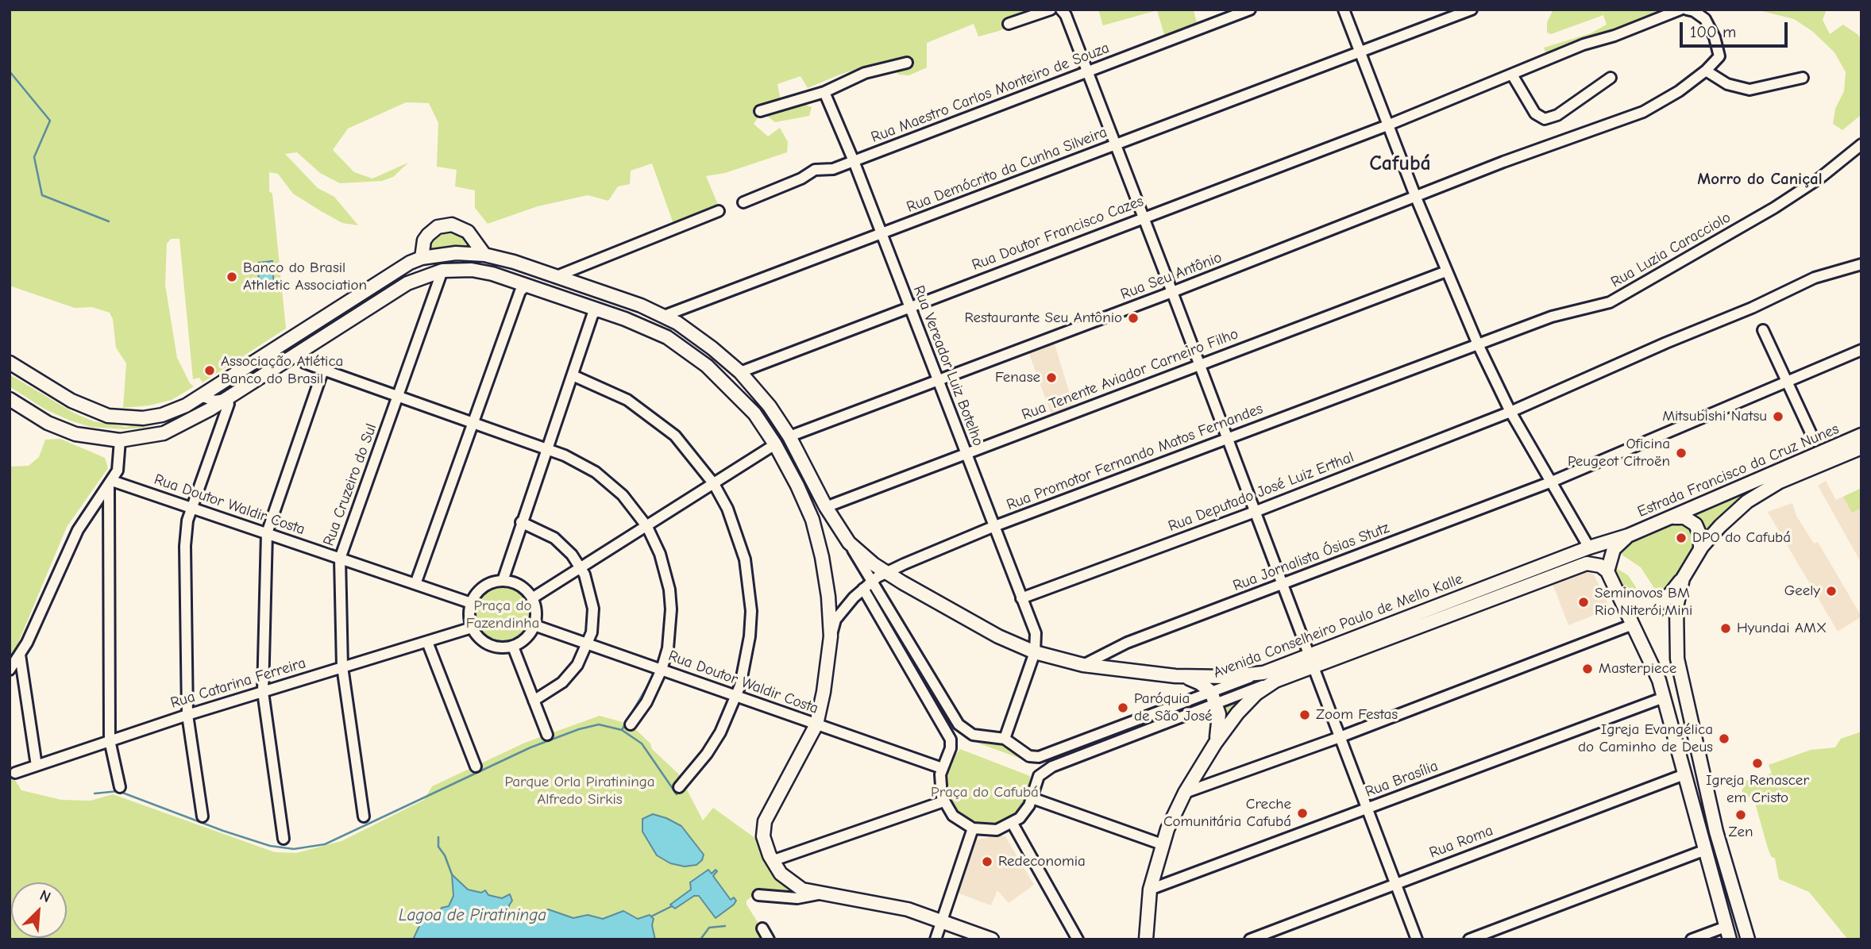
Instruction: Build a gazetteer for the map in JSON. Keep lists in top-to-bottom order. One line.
{"streets":{"main road":["Estrada Francisco da Cruz Nunes","Avenida Conselheiro Paulo de Mello Kalle"],"street":["Rua Maestro Carlos Monteiro de Souza","Rua Demócrito da Cunha Silveira","Rua Doutor Francisco Cazes","Rua Luzia Caracciolo","Rua Seu Antônio","Rua Vereador Luiz Botelho","Rua Tenente Aviador Carneiro Filho","Rua Promotor Fernando Matos Fernandes","Rua Cruzeiro do Sul","Rua Deputado José Luiz Erthal","Rua Doutor Waldir Costa","Rua Jornalista Ósias Stutz","Rua Catarina Ferreira","Rua Brasília","Rua Roma"]},"crossings":[["Rua Maestro Carlos Monteiro de Souza","Rua Vereador Luiz Botelho"],["Rua Demócrito da Cunha Silveira","Rua Vereador Luiz Botelho"],["Rua Doutor Francisco Cazes","Rua Vereador Luiz Botelho"],["Rua Luzia Caracciolo","Rua Promotor Fernando Matos Fernandes"],["Rua Seu Antônio","Rua Vereador Luiz Botelho"],["Rua Vereador Luiz Botelho","Rua Tenente Aviador Carneiro Filho"],["Rua Vereador Luiz Botelho","Rua Promotor Fernando Matos Fernandes"],["Rua Vereador Luiz Botelho","Rua Deputado José Luiz Erthal"],["Estrada Francisco da Cruz Nunes","Avenida Conselheiro Paulo de Mello Kalle"],["Rua Cruzeiro do Sul","Rua Doutor Waldir Costa"],["Rua Cruzeiro do Sul","Rua Catarina Ferreira"],["Rua Doutor Waldir Costa","Rua Catarina Ferreira"]],"districts":["Cafubá","Morro do Caniçal"],"water":["Lagoa de Piratininga"],"parks":["Praça do Fazendinha","Parque Orla Piratininga Alfredo Sirkis","Praça do Cafubá"],"places":["Banco do Brasil Athletic Association","Restaurante Seu Antônio","Associação Atlética Banco do Brasil","Fenase","Mitsubishi Natsu","Oficina Peugeot Citroën","DPO do Cafubá","Geely","Seminovos BM Rio Niterói;Mini","Hyundai AMX","Masterpiece","Paróquia de São José","Zoom Festas","Igreja Evangélica do Caminho de Deus","Igreja Renascer em Cristo","Creche Comunitária Cafubá","Zen","Redeconomia"],"scale_bar":"100 m","north":"top right"}
